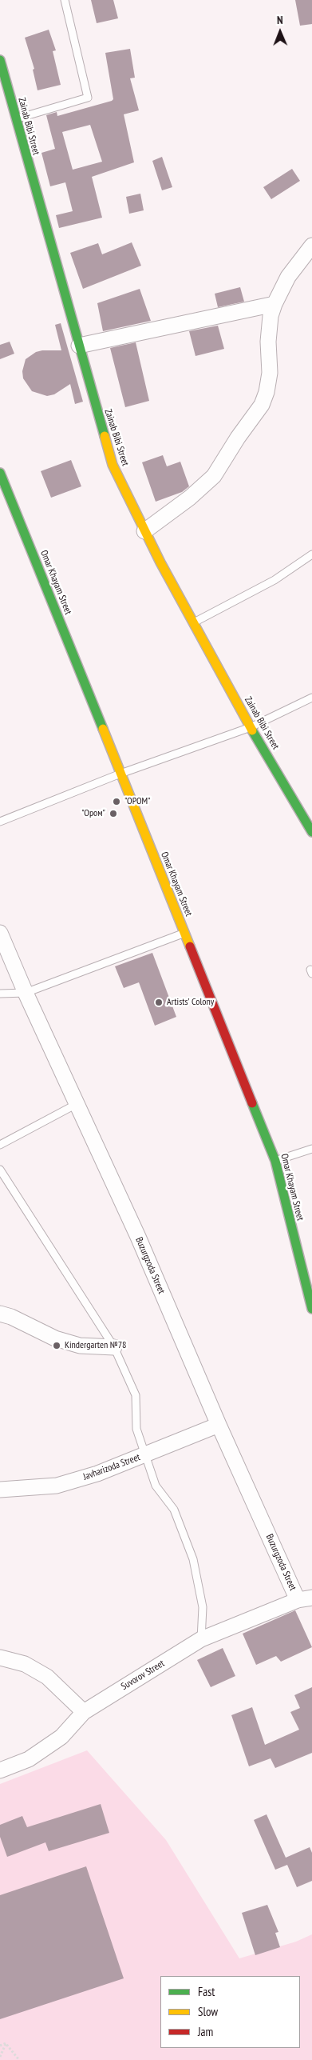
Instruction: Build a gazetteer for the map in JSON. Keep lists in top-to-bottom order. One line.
{"streets":{"main road":["Zainab Bibi Street","Omar Khayam Street"],"street":["Buzurgzoda Street","Javharizoda Street","Suvorov Street"]},"crossings":[["Buzurgzoda Street","Javharizoda Street"],["Buzurgzoda Street","Suvorov Street"]],"places":["\"OPOM\"","\"Oром\"","Artists’ Colony","Kindergarten №78"],"legend":["Fast","Slow","Jam"],"north":"top"}
